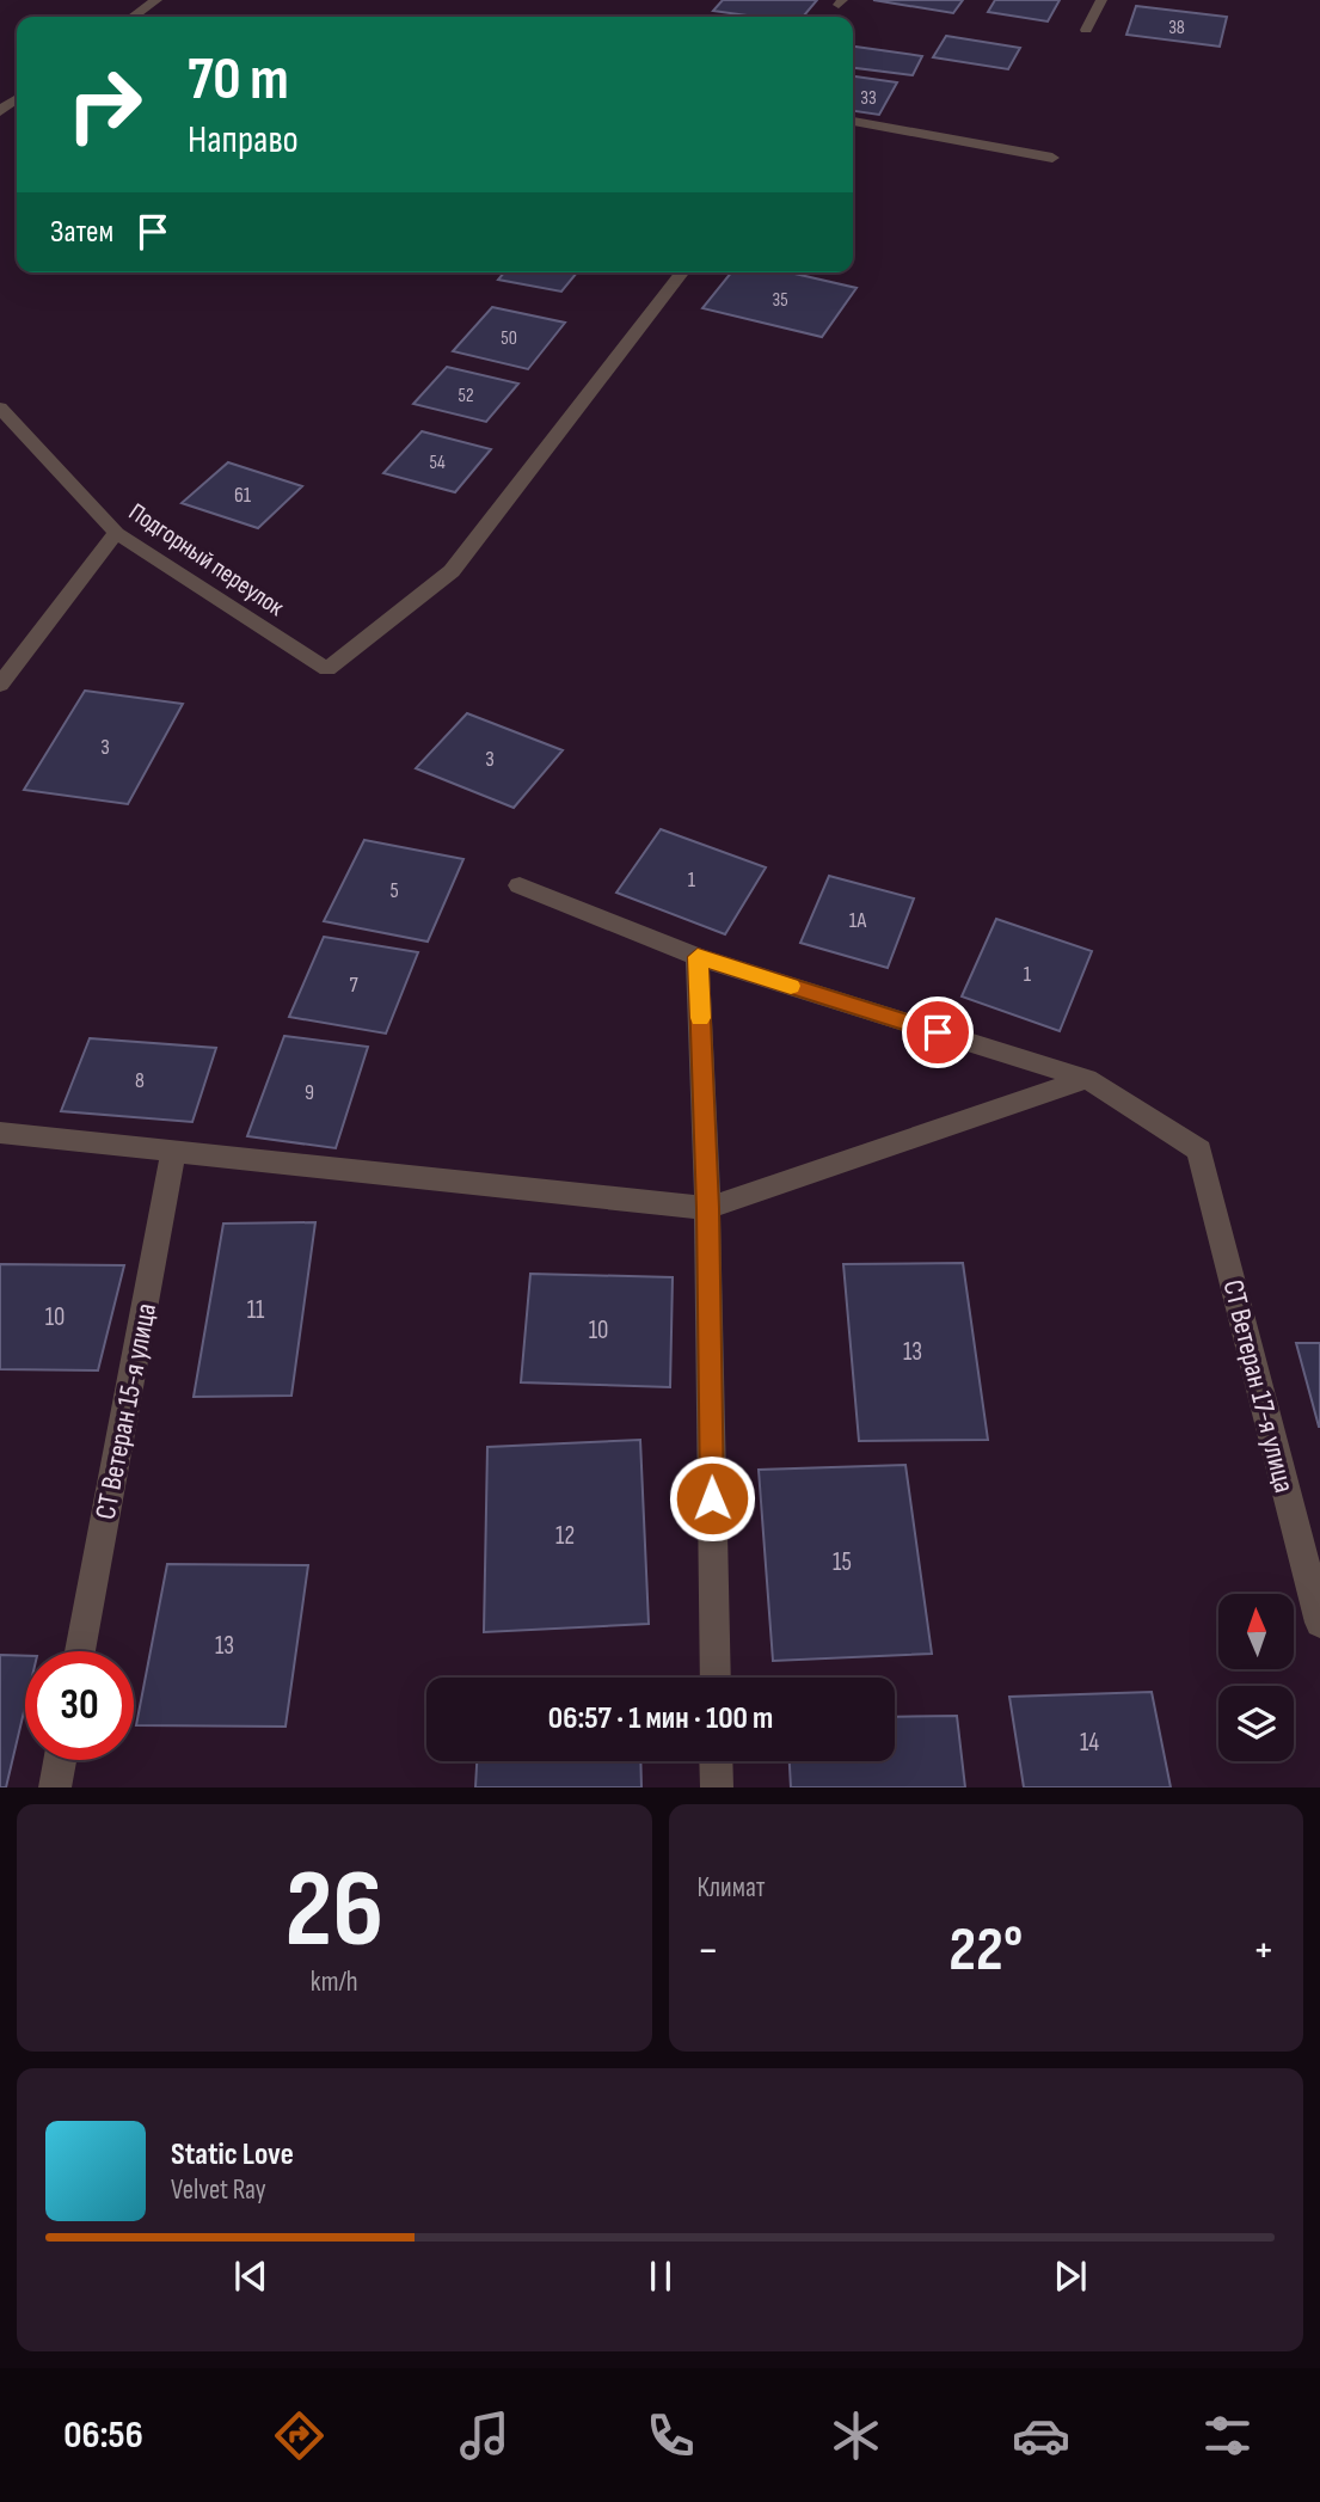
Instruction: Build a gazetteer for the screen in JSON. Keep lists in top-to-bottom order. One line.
{"streets":{"street":["Подгорный переулок","СТ Ветеран 17-я улица","СТ Ветеран 15-я улица"]},"house_numbers":["38","33","35","50","52","54","61","3","3","1","5","1А","1","7","8","9","11","10","10","13","12","15","13","14"],"north":"top","page":{"turn":["70 m","Направо"],"then":"Затем","limit":"30","trip":"06:57 · 1 мин · 100 m","tile":[["26","km/h"],"Климат"],"heat":["−","22°","+"],"song":["Static Love","Velvet Ray"],"tabs":"06:56"}}
